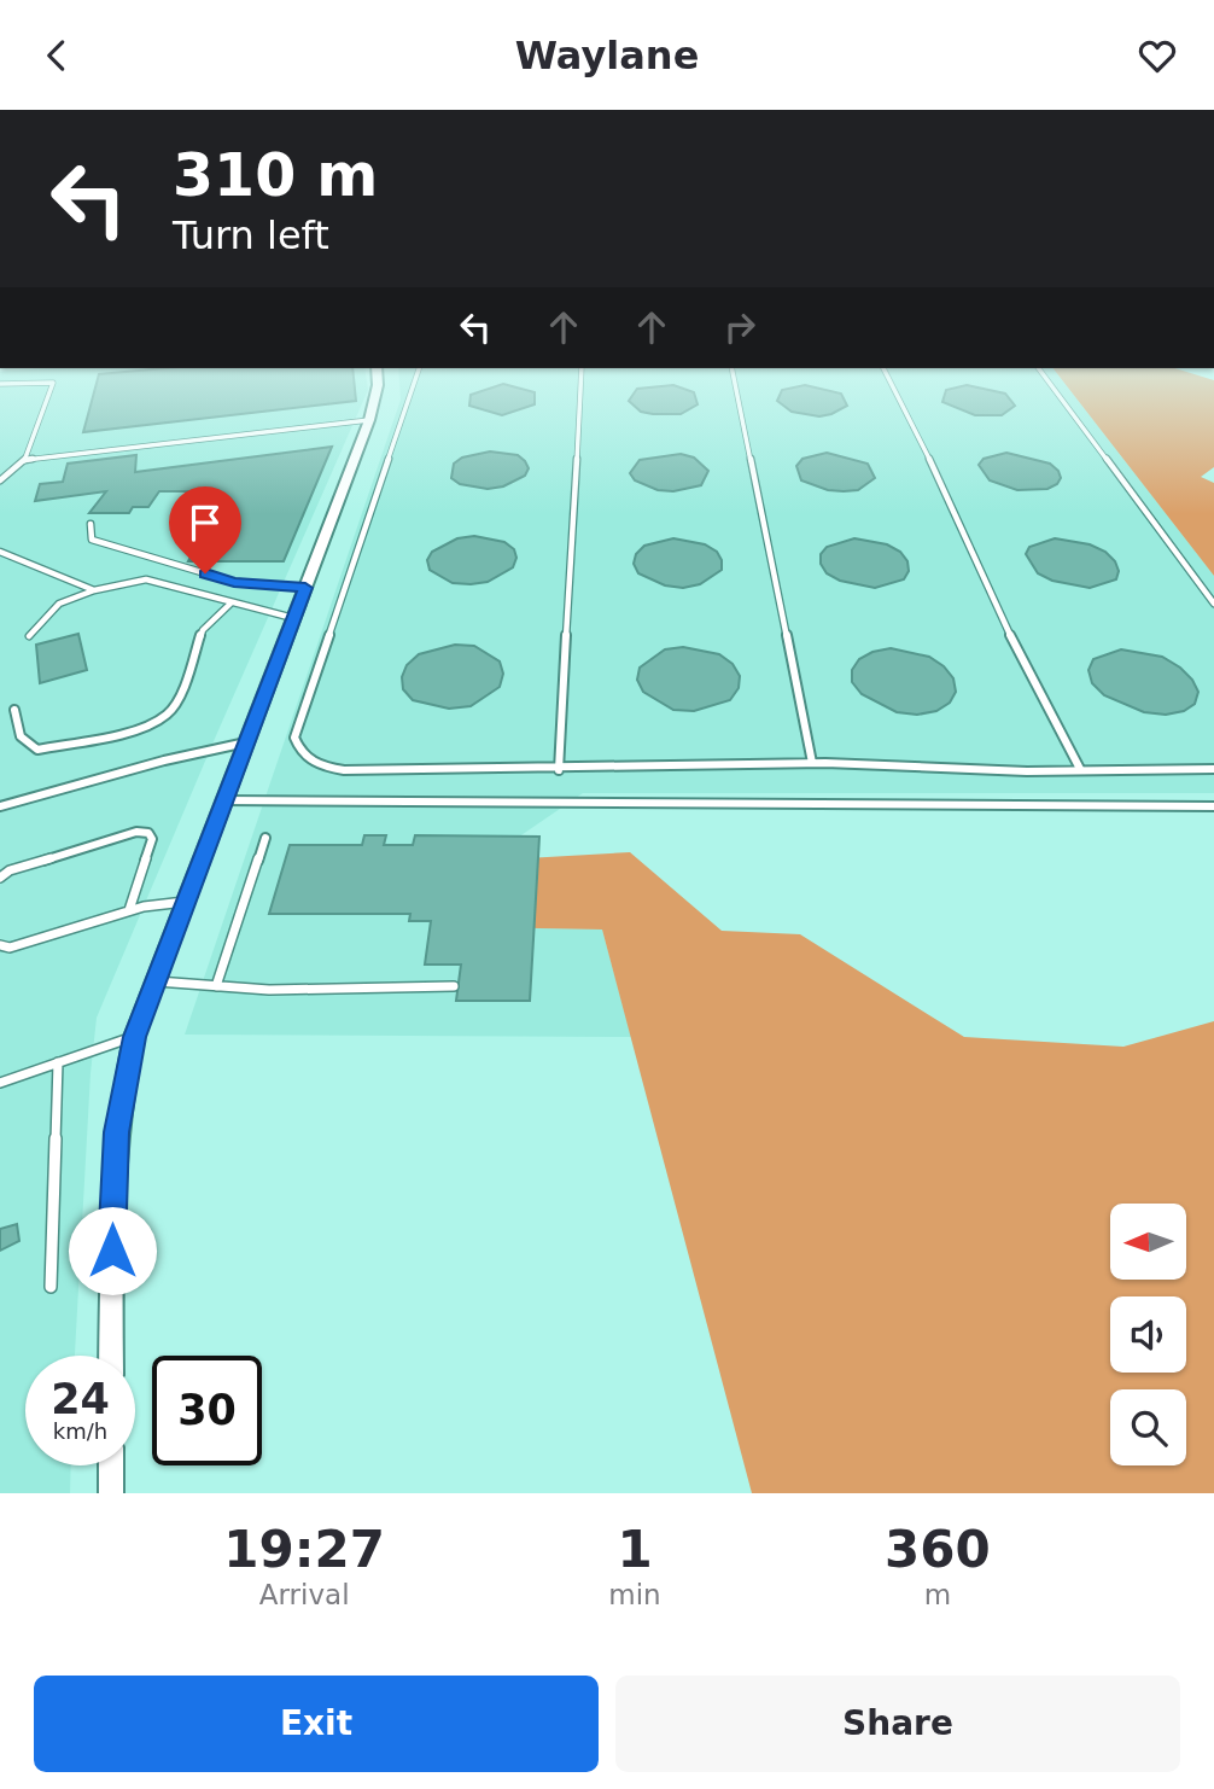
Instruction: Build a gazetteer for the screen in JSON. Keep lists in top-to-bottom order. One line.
{"north":"left","page":{"header":"Waylane","turn":["310 m","Turn left"],"speed":"24 km/h","limit":"30","eta":["19:27","Arrival","1","min","360","m"],"buttons":["Exit","Share"]}}
